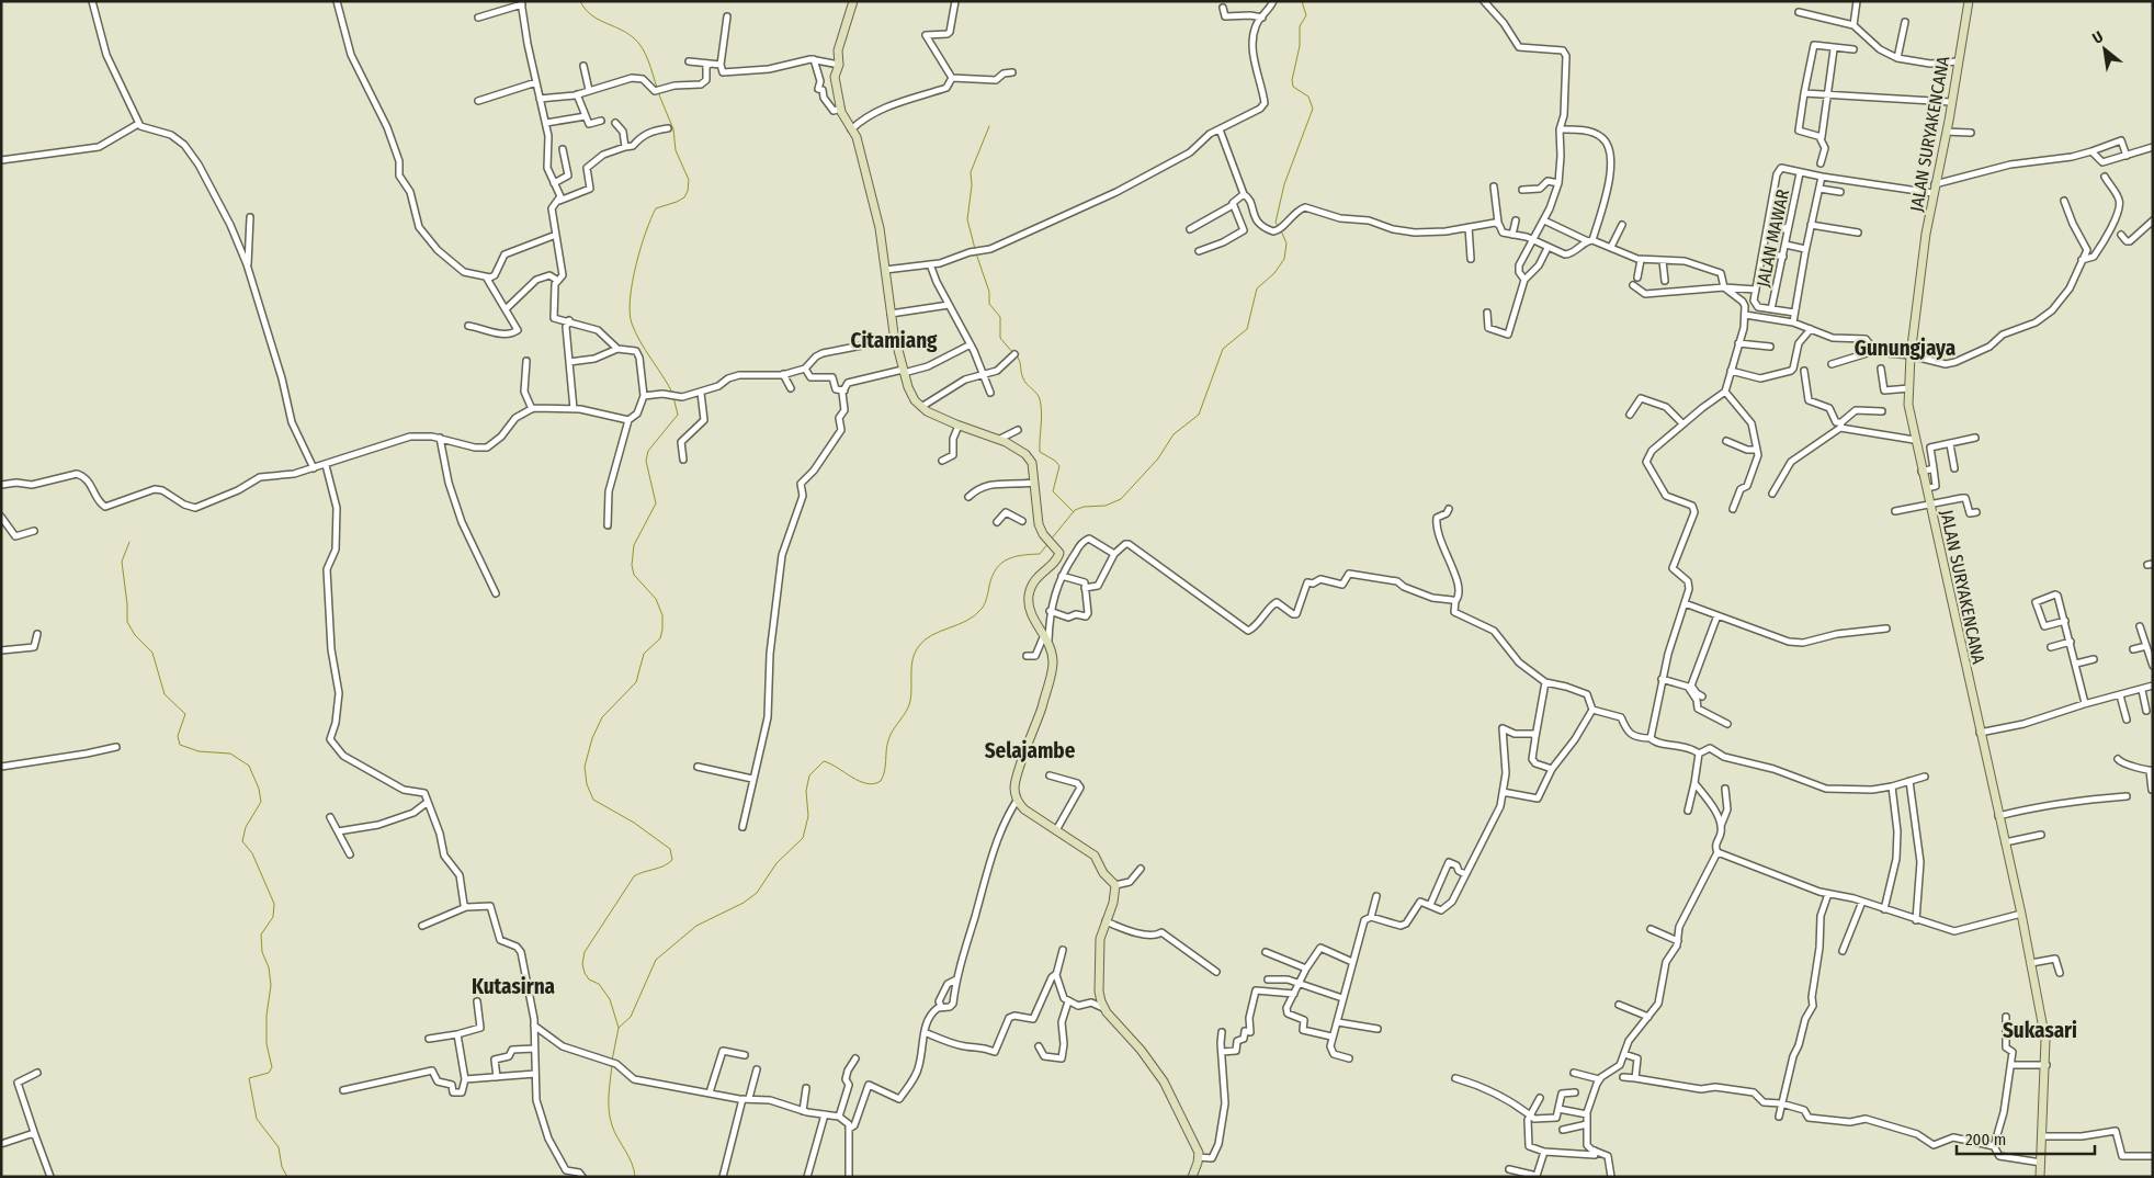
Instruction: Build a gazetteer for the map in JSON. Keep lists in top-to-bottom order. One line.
{"streets":{"street":["JALAN SURYAKENCANA","JALAN MAWAR"]},"districts":["Citamiang","Gunungjaya","Selajambe","Kutasirna","Sukasari"],"scale_bar":"200 m","north":"top left"}
